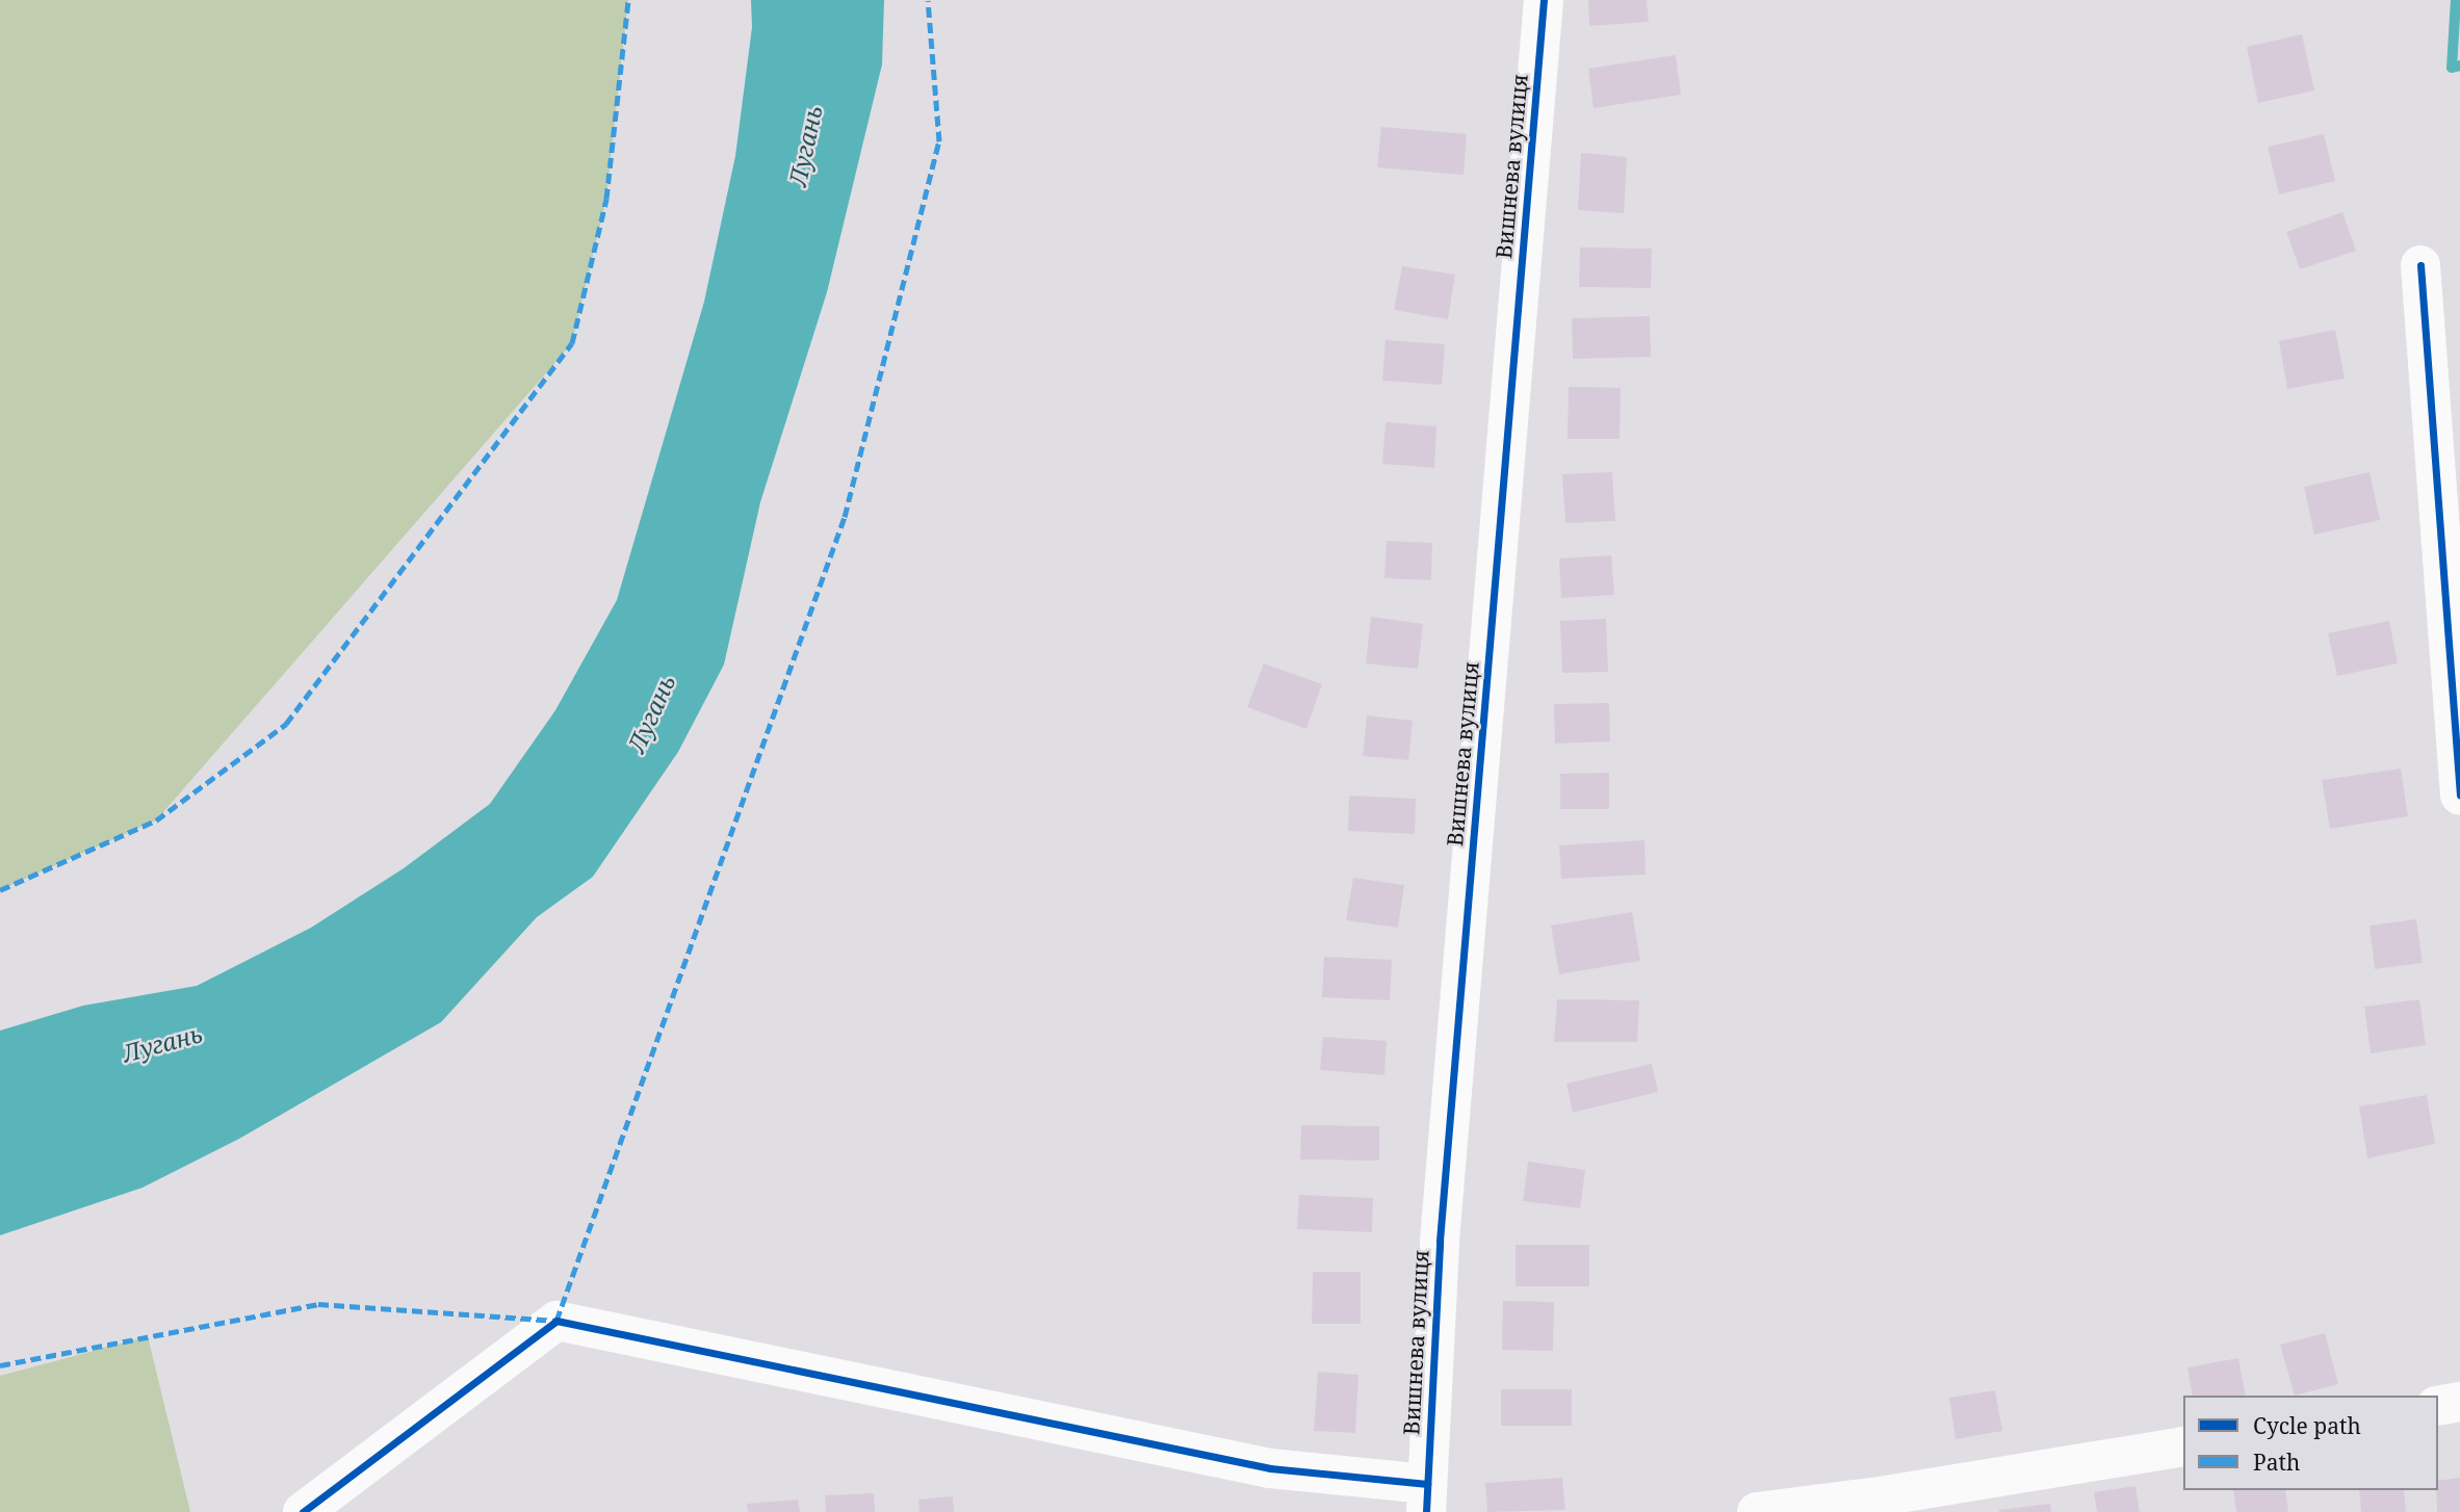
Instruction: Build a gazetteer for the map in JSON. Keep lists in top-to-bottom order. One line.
{"streets":{"street":["Вишнева вулиця"]},"water":["Лугань"],"legend":["Cycle path","Path"]}
